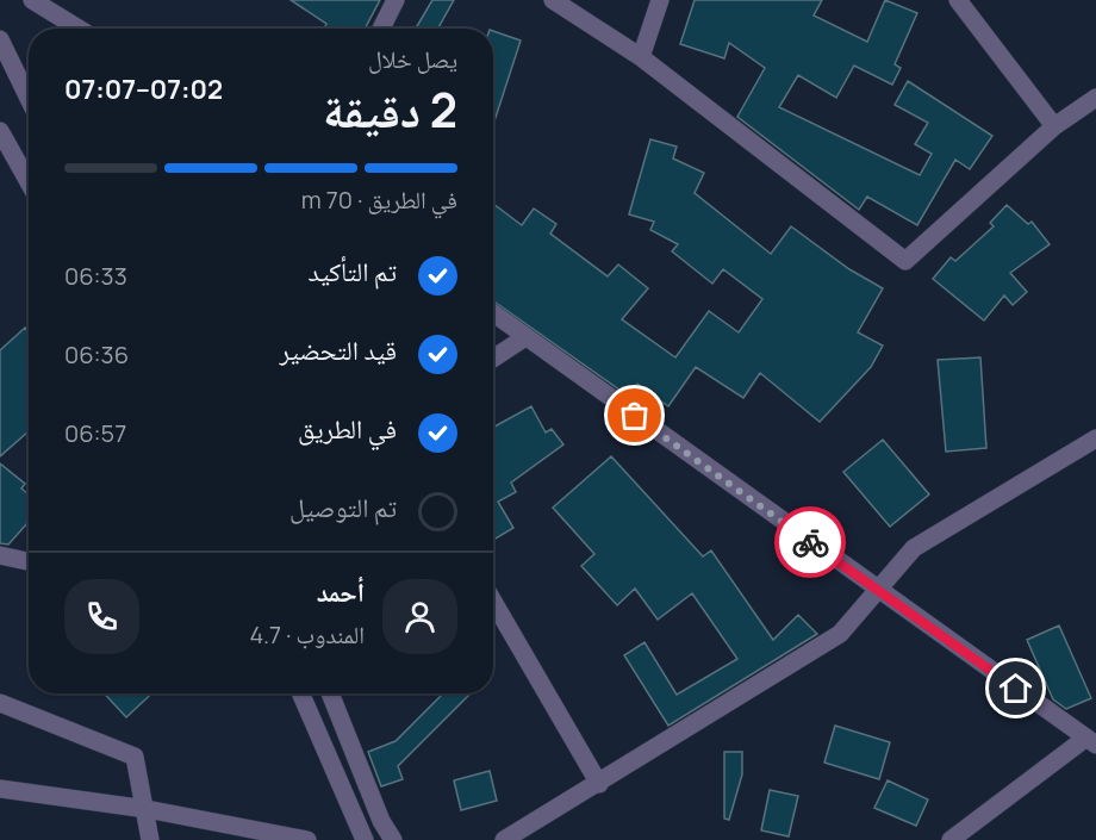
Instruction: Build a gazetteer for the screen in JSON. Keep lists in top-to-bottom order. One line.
{"page":{"heading":["2 دقيقة","يصل خلال","07:02–07:07"],"panel":["أحمد","المندوب · 4.7"],"bar":"في الطريق · 70 m","list":[["تم التأكيد","06:33"],["قيد التحضير","06:36"],["في الطريق","06:57"],"تم التوصيل"]}}
